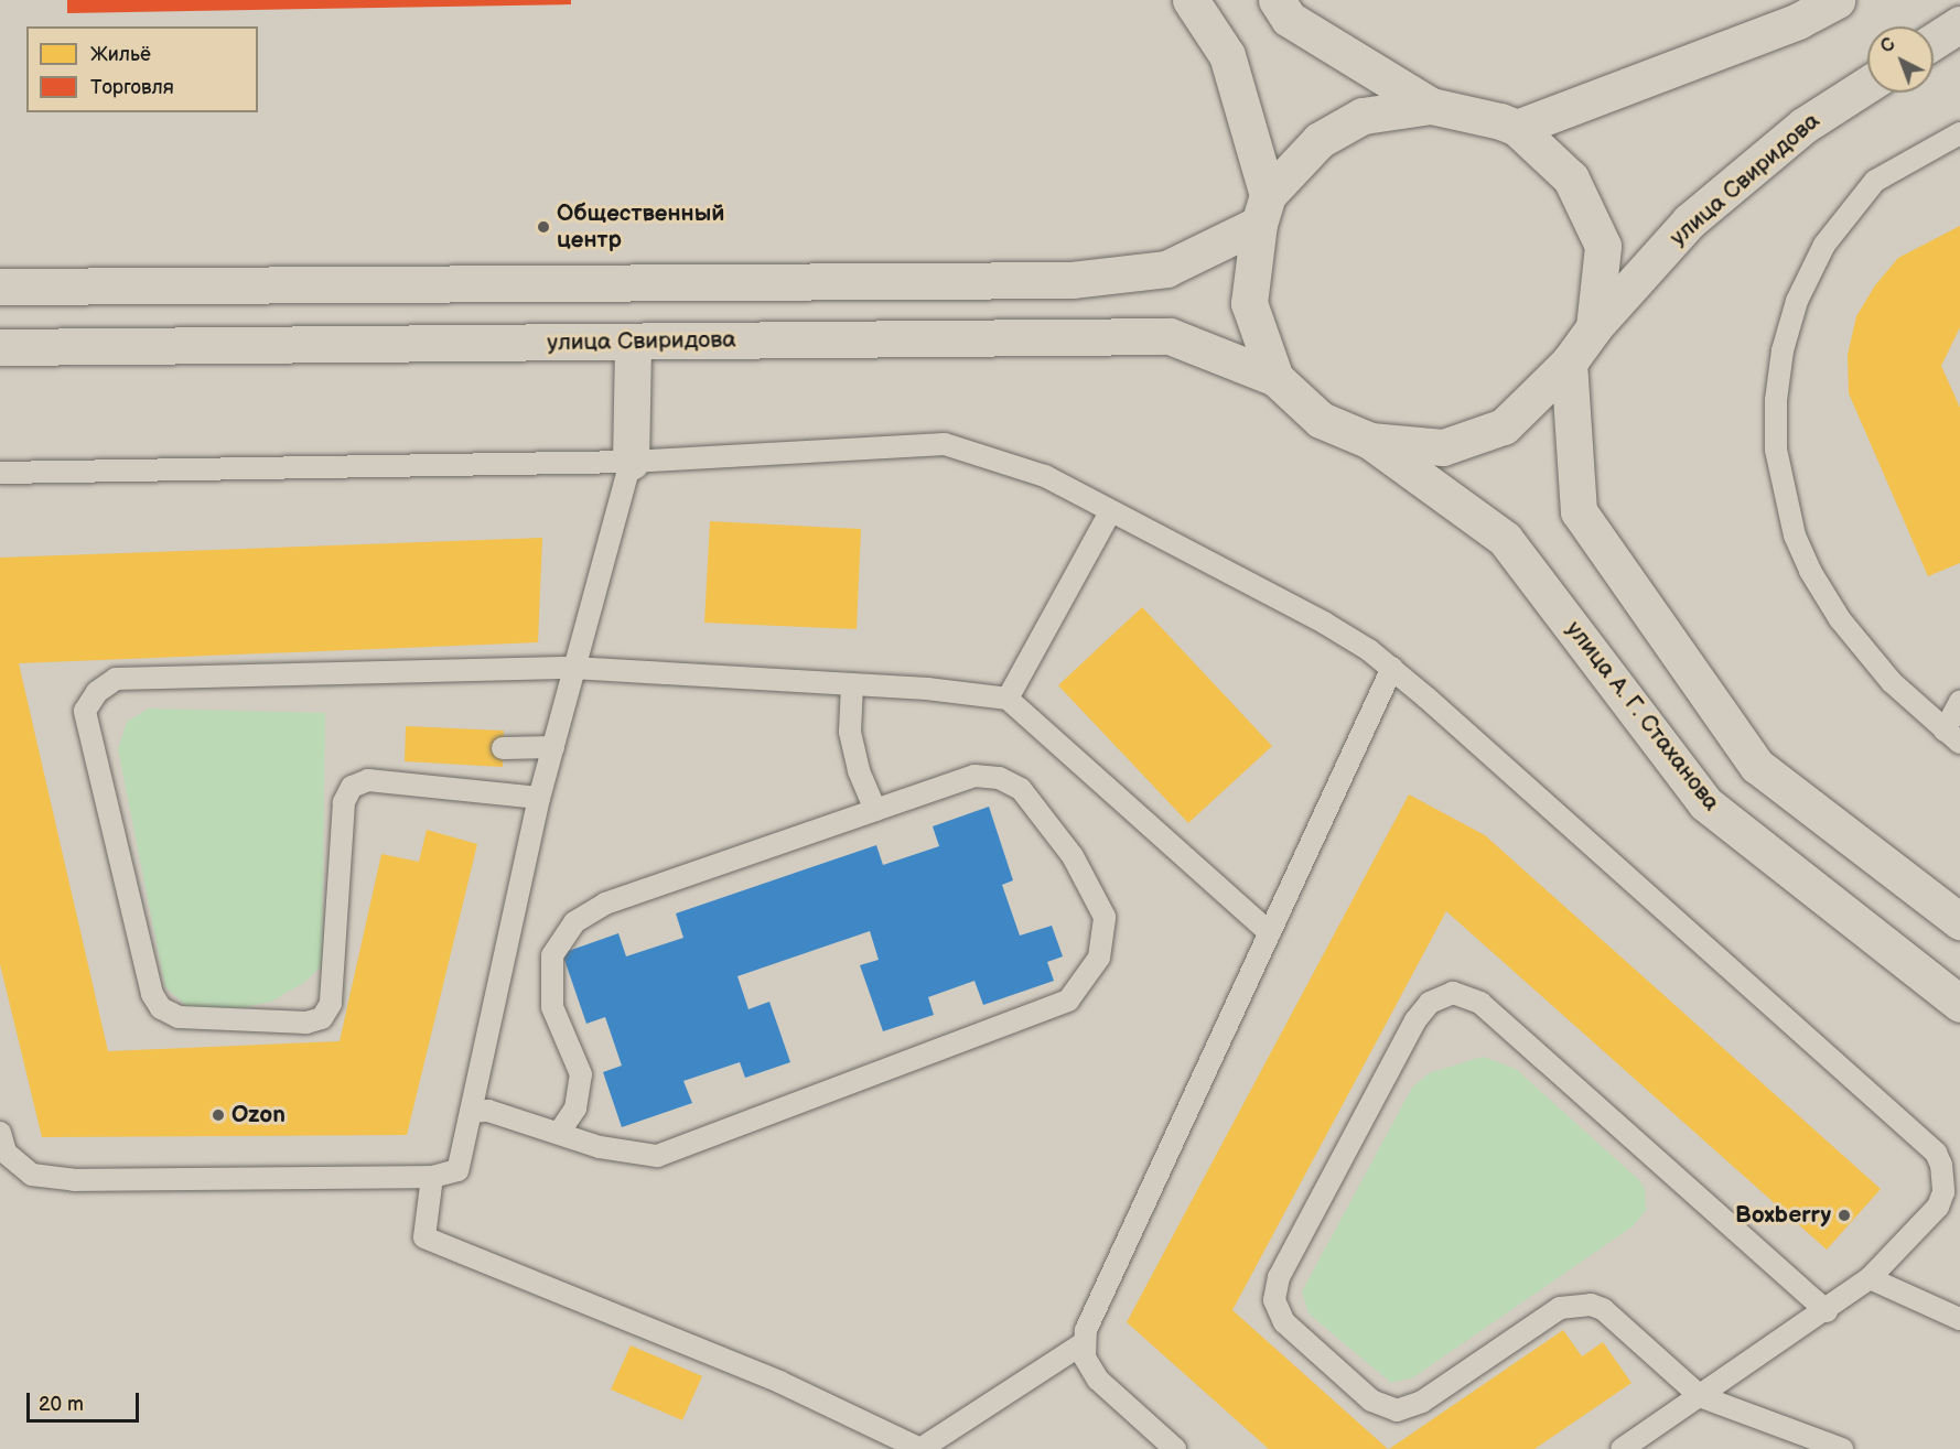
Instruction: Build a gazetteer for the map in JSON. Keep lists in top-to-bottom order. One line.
{"streets":{"street":["улица Свиридова","улица А. Г. Стаханова"]},"crossings":[["улица Свиридова","улица А. Г. Стаханова"]],"places":["Общественный центр","Ozon","Boxberry"],"legend":["Жильё","Торговля"],"scale_bar":"20 m","north":"top left"}
